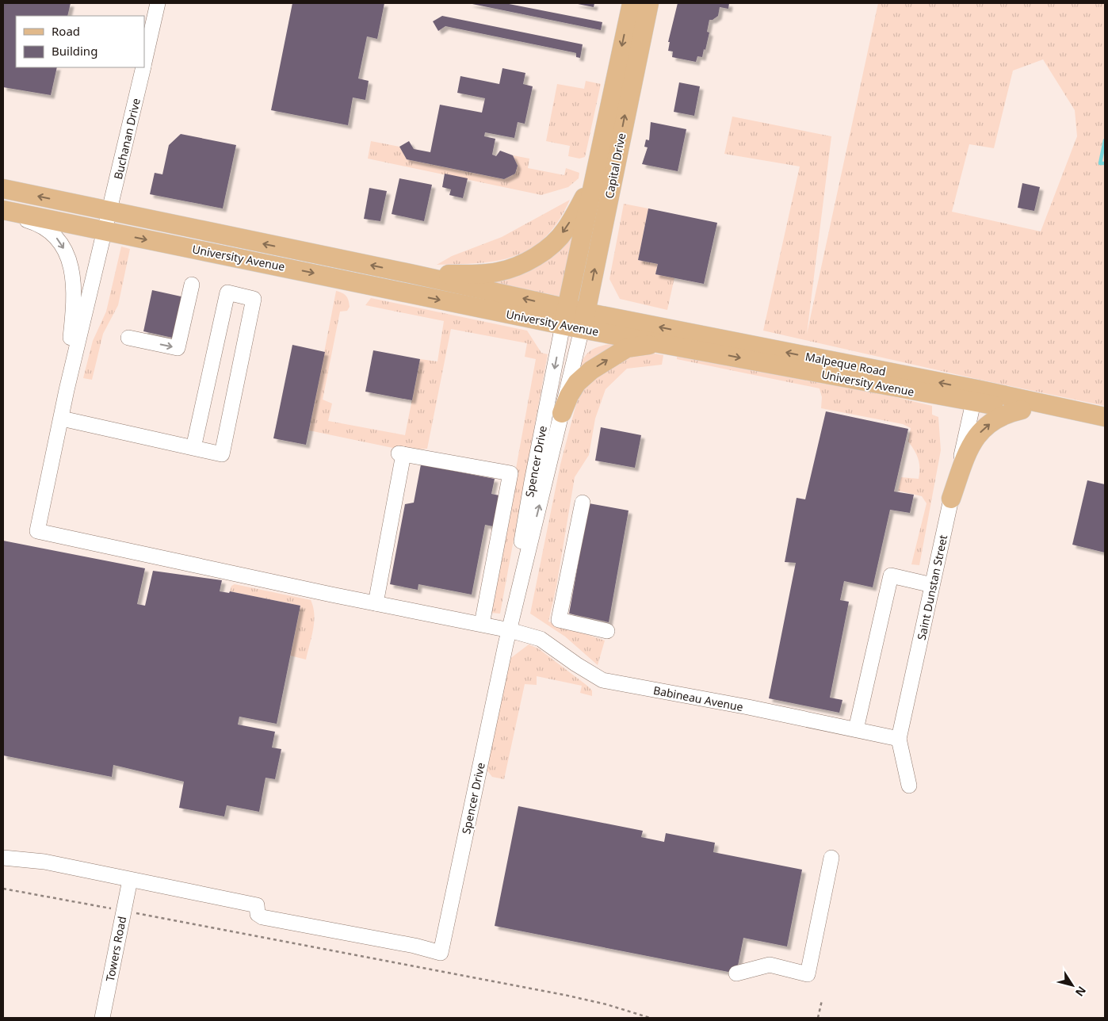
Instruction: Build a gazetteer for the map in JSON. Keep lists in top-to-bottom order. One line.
{"streets":{"main road":["Capital Drive","University Avenue","Malpeque Road"],"street":["Buchanan Drive","Spencer Drive","Saint Dunstan Street","Babineau Avenue","Towers Road"]},"crossings":[["Buchanan Drive","University Avenue"],["Capital Drive","University Avenue"],["Capital Drive","Malpeque Road"],["Capital Drive","Spencer Drive"],["University Avenue","Malpeque Road"],["University Avenue","Spencer Drive"],["University Avenue","Saint Dunstan Street"],["Malpeque Road","Spencer Drive"],["Malpeque Road","Saint Dunstan Street"],["Spencer Drive","Babineau Avenue"],["Spencer Drive","Towers Road"],["Saint Dunstan Street","Babineau Avenue"]],"one_way":["Malpeque Road"],"legend":["Road","Building"],"north":"bottom right"}
